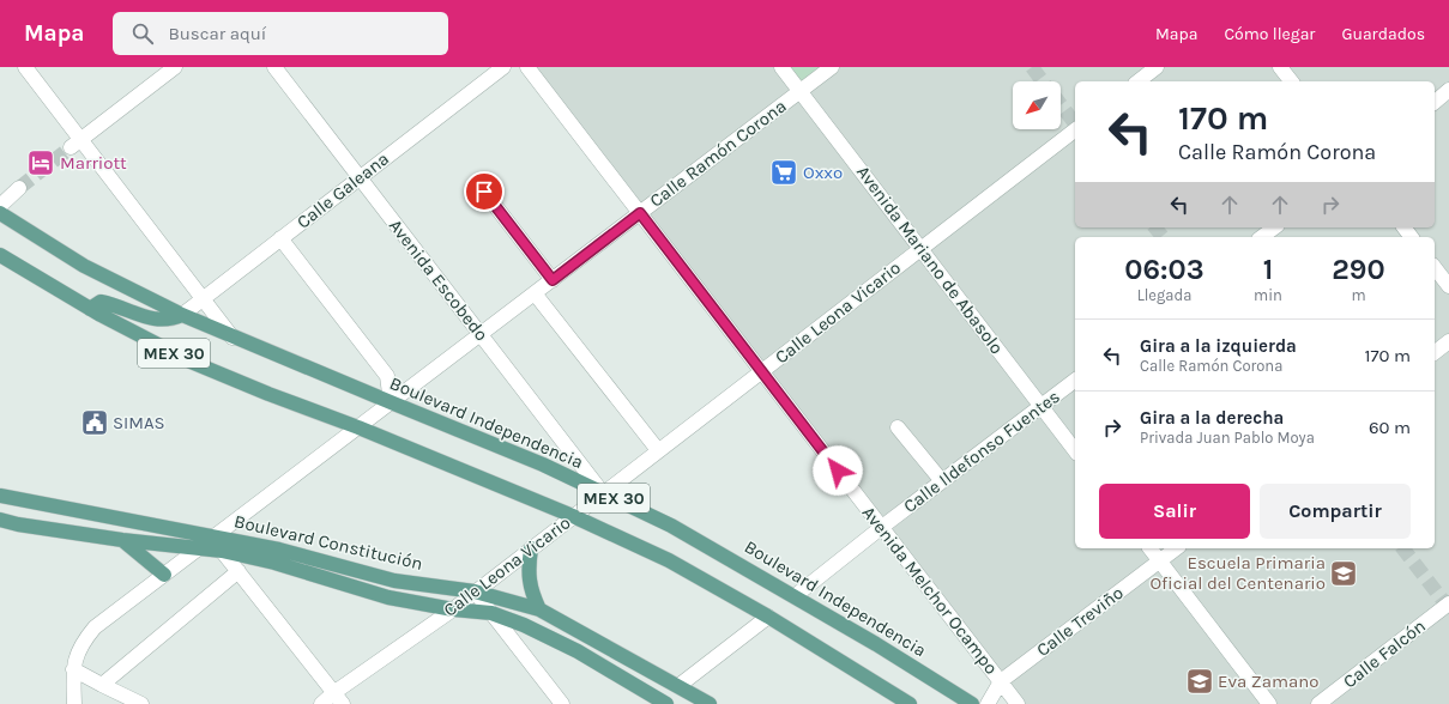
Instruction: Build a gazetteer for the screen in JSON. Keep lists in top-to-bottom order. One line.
{"streets":{"main road":["MEX 30","Boulevard Independencia","Boulevard Constitución"],"street":["Calle Ramón Corona","Calle Galeana","Avenida Mariano de Abasolo","Avenida Escobedo","Calle Leona Vicario","Calle Ildefonso Fuentes","Avenida Melchor Ocampo","Calle Treviño","Calle Falcón"]},"crossings":[["Calle Ramón Corona","Avenida Mariano de Abasolo"],["Calle Ramón Corona","Avenida Escobedo"],["Calle Ramón Corona","MEX 30"],["Calle Ramón Corona","Boulevard Independencia"],["Calle Ramón Corona","Boulevard Constitución"],["Calle Ramón Corona","Avenida Melchor Ocampo"],["Calle Galeana","Avenida Escobedo"],["Calle Galeana","Boulevard Independencia"],["Avenida Mariano de Abasolo","Calle Leona Vicario"],["Avenida Mariano de Abasolo","Calle Ildefonso Fuentes"],["Avenida Escobedo","Calle Leona Vicario"],["Avenida Escobedo","Boulevard Independencia"],["Calle Leona Vicario","MEX 30"],["Calle Leona Vicario","Boulevard Independencia"],["Calle Leona Vicario","Boulevard Constitución"],["Calle Leona Vicario","Avenida Melchor Ocampo"],["Boulevard Independencia","Calle Ildefonso Fuentes"],["Calle Ildefonso Fuentes","Avenida Melchor Ocampo"],["Avenida Melchor Ocampo","Calle Treviño"]],"places":{"hotel":["Marriott"],"supermarket":["Oxxo"],"public building":["SIMAS"],"school or university":["Escuela Primaria Oficial del Centenario","Eva Zamano"]},"north":"bottom left","page":{"header":"Mapa","search":"Buscar aquí","nav":["Mapa","Cómo llegar","Guardados"],"turn":["170 m","Calle Ramón Corona"],"eta":["06:03","Llegada","1","min","290","m"],"list":[{"name":"Gira a la izquierda","note":"Calle Ramón Corona","value":"170 m"},{"name":"Gira a la derecha","note":"Privada Juan Pablo Moya","value":"60 m"}],"buttons":["Salir","Compartir"]}}
